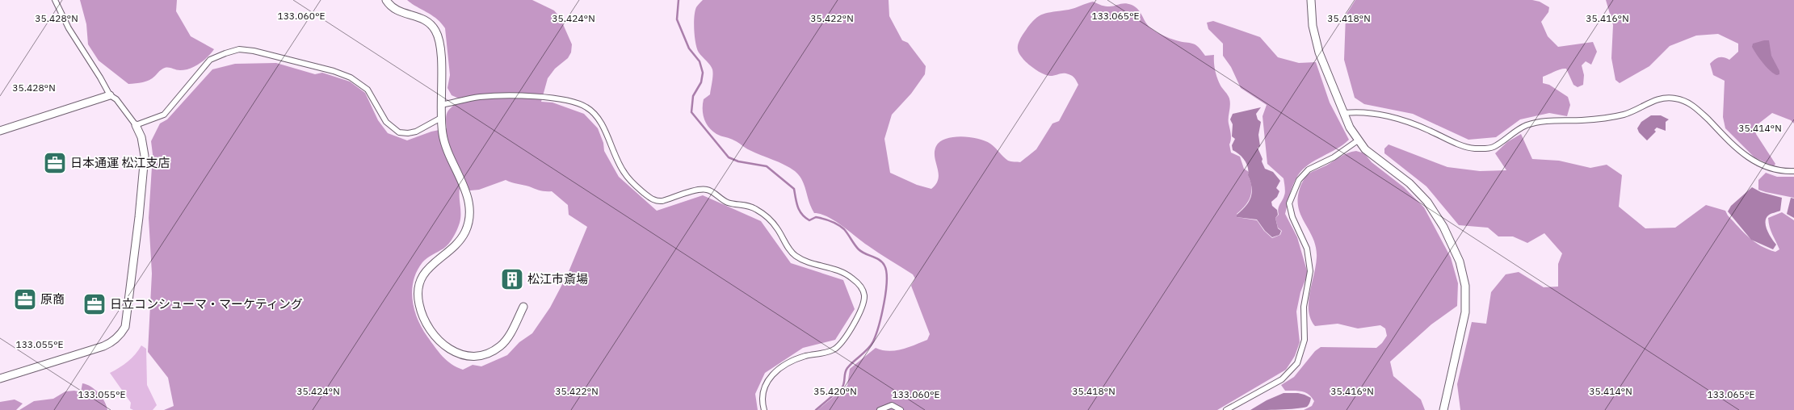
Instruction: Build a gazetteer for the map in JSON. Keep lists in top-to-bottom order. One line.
{"places":{"office":["日本通運 松江支店","原商","日立コンシューマ・マーケティング"],"building":["松江市斎場"]},"coordinates":["133.060°E","133.065°E","35.418°N","35.416°N","35.428°N","35.424°N","35.422°N","35.414°N","133.055°E","35.420°N"]}
